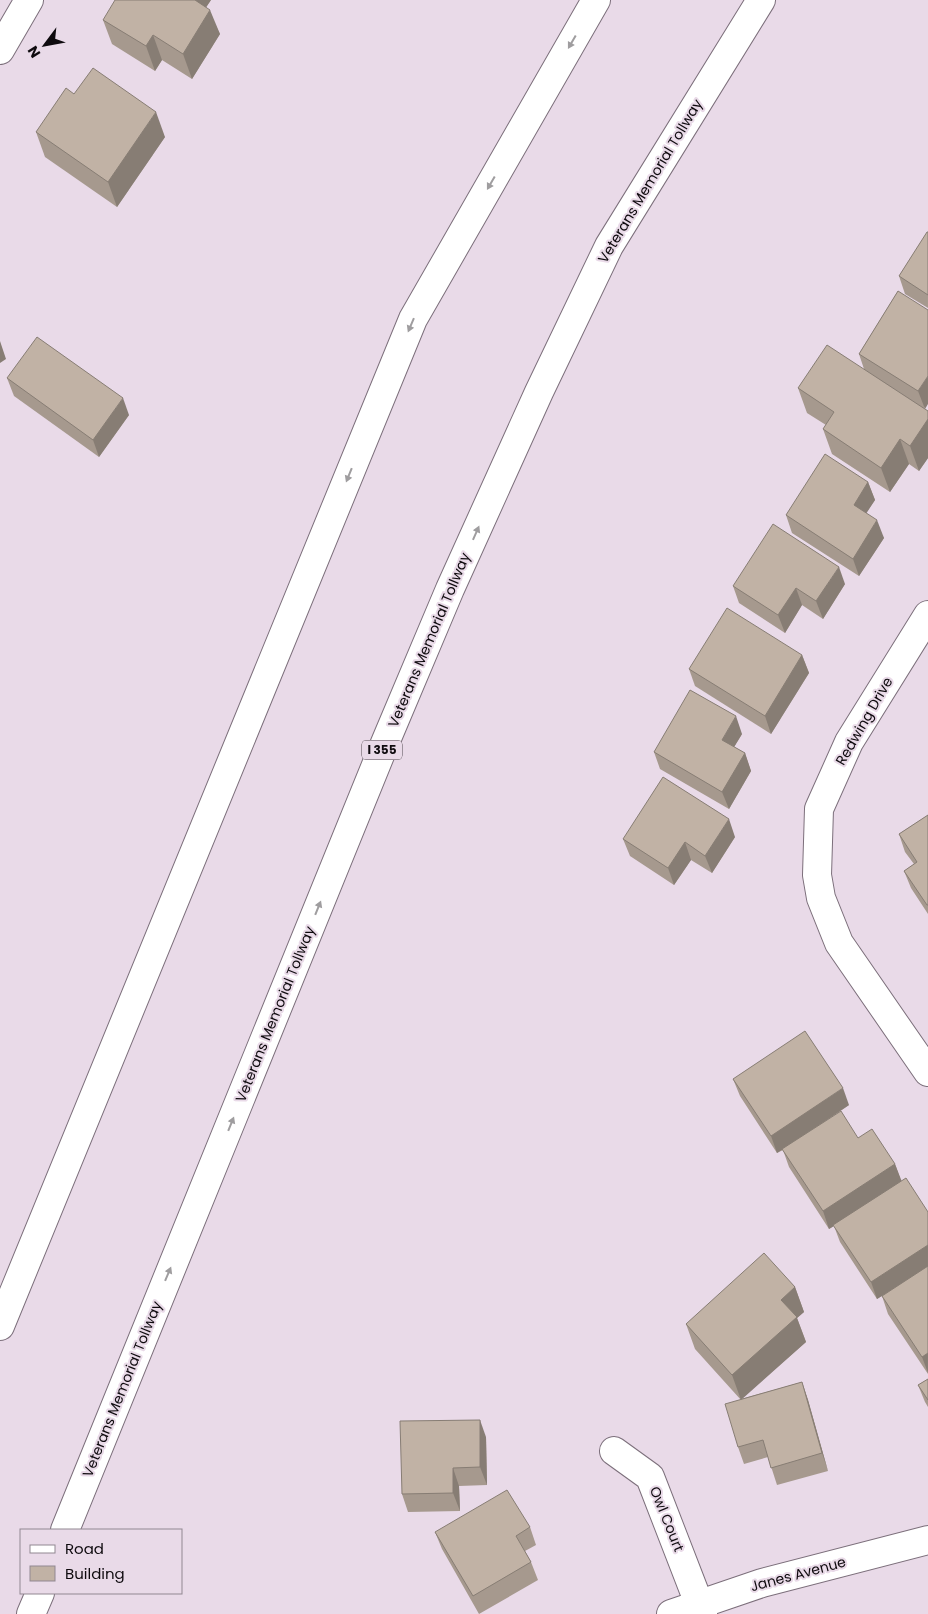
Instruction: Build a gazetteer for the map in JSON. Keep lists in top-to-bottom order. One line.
{"streets":{"main road":["Veterans Memorial Tollway","Redwing Drive","I 355","Owl Court","Janes Avenue"]},"crossings":[["Owl Court","Janes Avenue"]],"legend":["Road","Building"],"north":"bottom left"}
